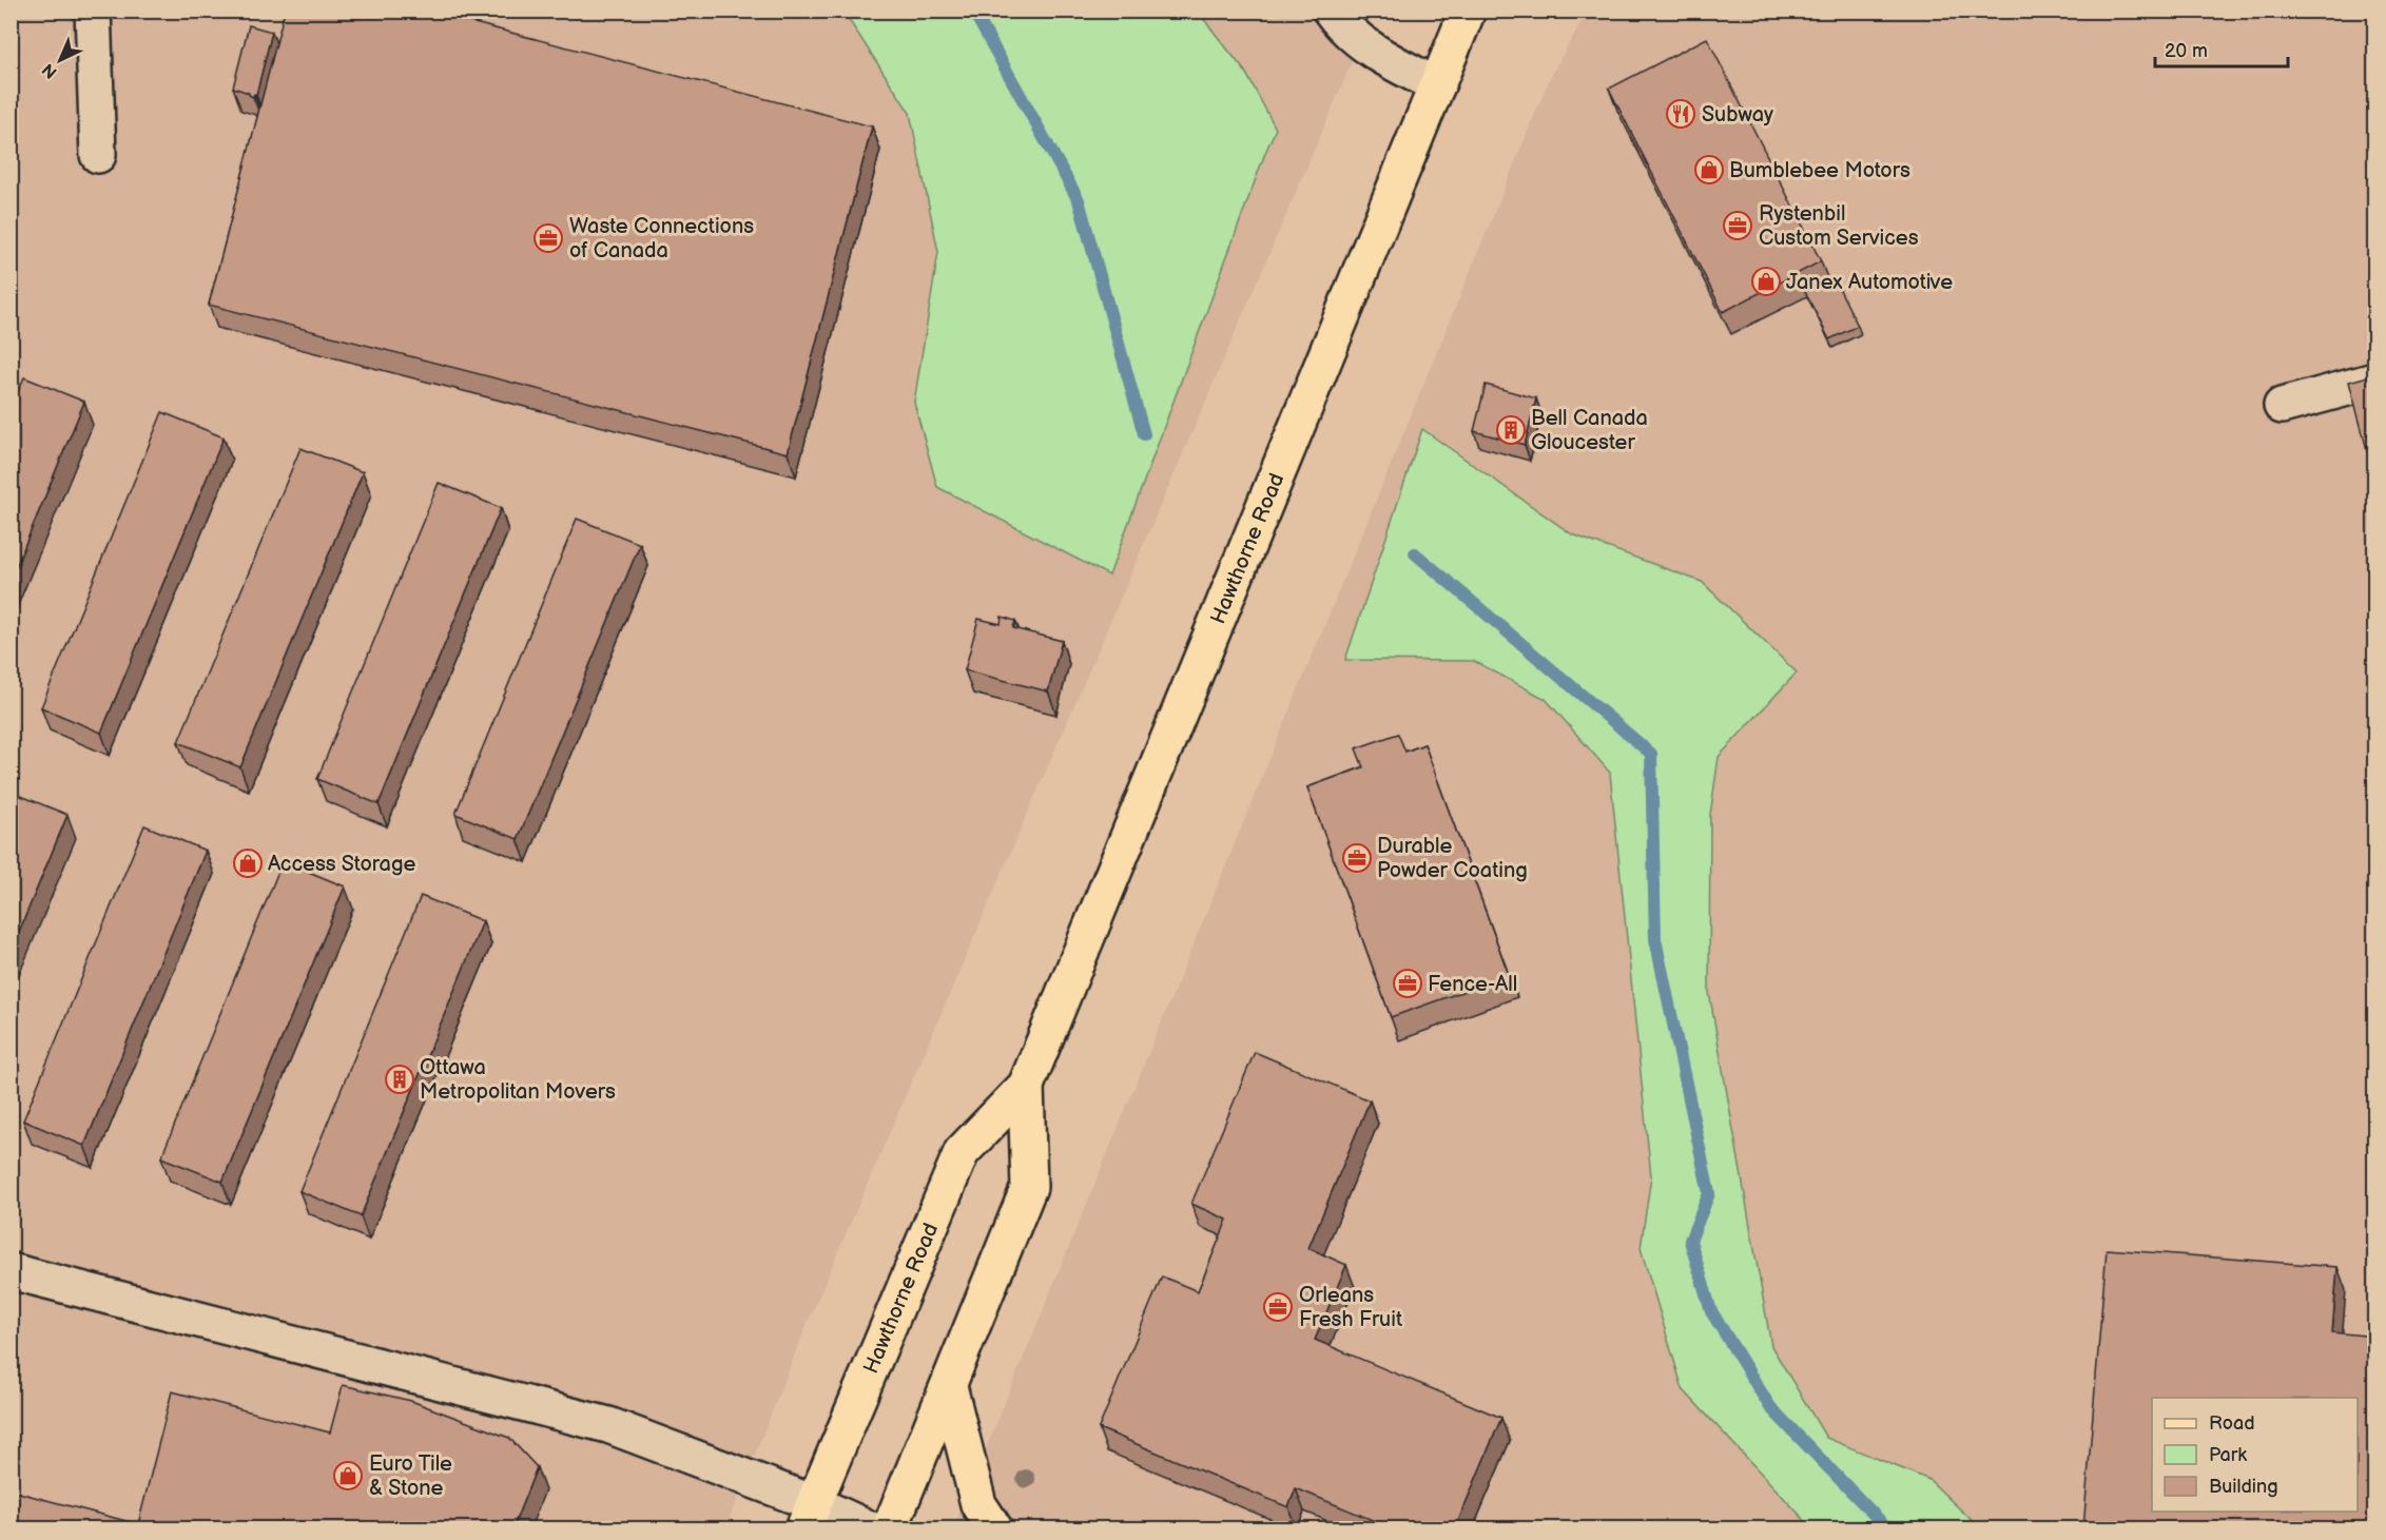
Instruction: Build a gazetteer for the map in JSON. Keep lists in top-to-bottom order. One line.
{"streets":{"main road":["Hawthorne Road"]},"places":{"restaurant":["Subway"],"shop":["Bumblebee Motors","Janex Automotive","Access Storage","Euro Tile & Stone"],"office":["Rystenbil Custom Services","Waste Connections of Canada","Durable Powder Coating","Fence-All","Orleans Fresh Fruit"],"building":["Bell Canada Gloucester","Ottawa Metropolitan Movers"]},"legend":["Road","Park","Building"],"scale_bar":"20 m","north":"bottom left"}
